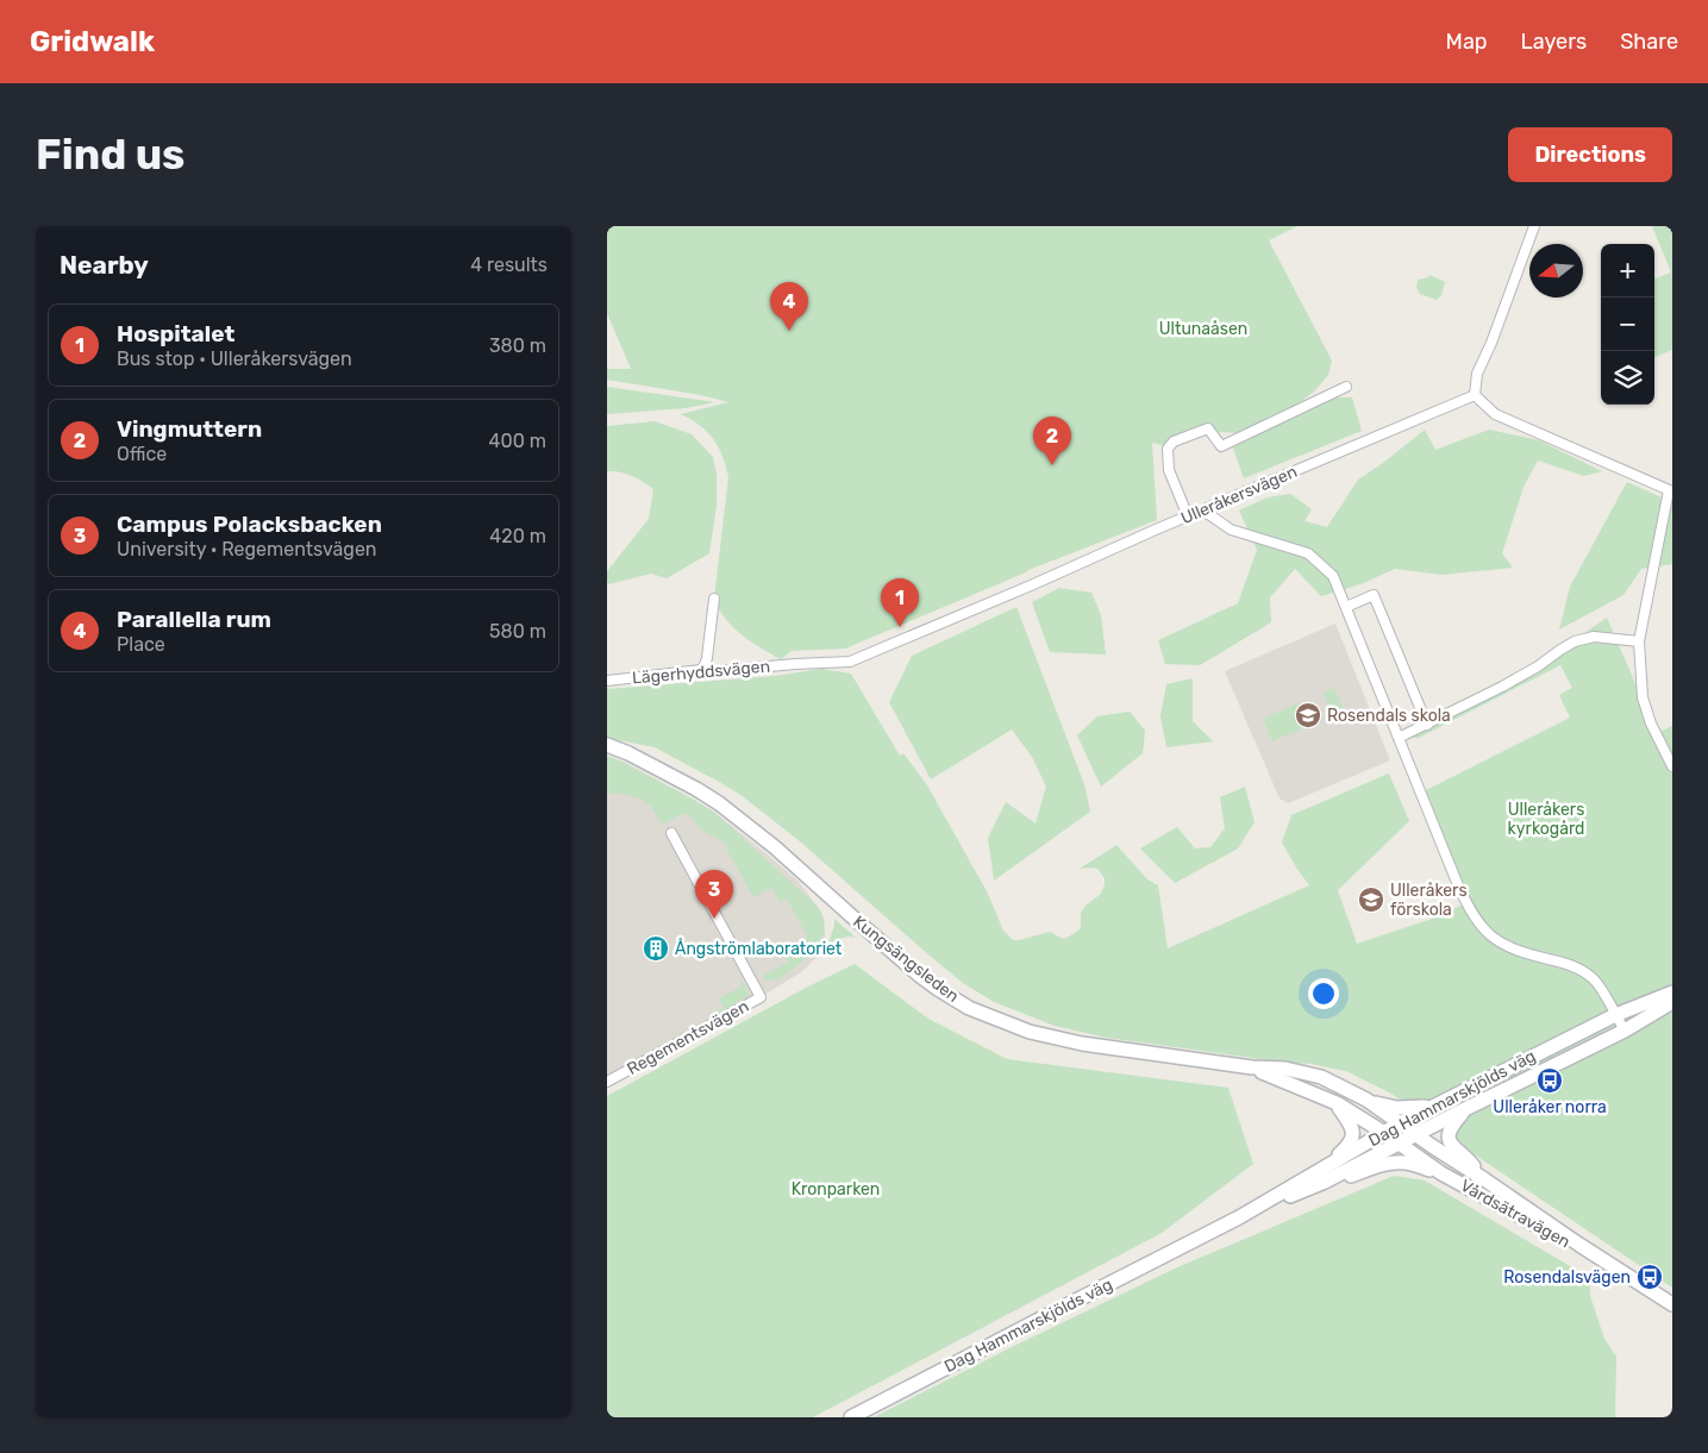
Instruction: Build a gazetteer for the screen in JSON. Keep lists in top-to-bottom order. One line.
{"streets":{"main road":["Kungsängsleden","Dag Hammarskjölds väg","Vårdsätravägen"],"street":["Ulleråkersvägen","Lägerhyddsvägen","Regementsvägen"]},"crossings":[["Ulleråkersvägen","Lägerhyddsvägen"],["Kungsängsleden","Dag Hammarskjölds väg"],["Kungsängsleden","Vårdsätravägen"],["Dag Hammarskjölds väg","Vårdsätravägen"]],"parks":["Ultunaåsen","Ulleråkers kyrkogård","Kronparken"],"places":{"school or university":["Rosendals skola","Ulleråkers förskola"],"building":["Ångströmlaboratoriet"],"bus stop":["Ulleråker norra","Rosendalsvägen"]},"north":"left","page":{"header":"Gridwalk","nav":["Map","Layers","Share"],"buttons":"Directions","title":"Find us","heading":["Nearby","4 results"],"map_buttons":["+","−"],"pins":["4","2","1","3"],"list":[{"mark":"1","name":"Hospitalet","note":"Bus stop · Ulleråkersvägen","value":"380 m"},{"mark":"2","name":"Vingmuttern","note":"Office","value":"400 m"},{"mark":"3","name":"Campus Polacksbacken","note":"University · Regementsvägen","value":"420 m"},{"mark":"4","name":"Parallella rum","note":"Place","value":"580 m"}]}}
